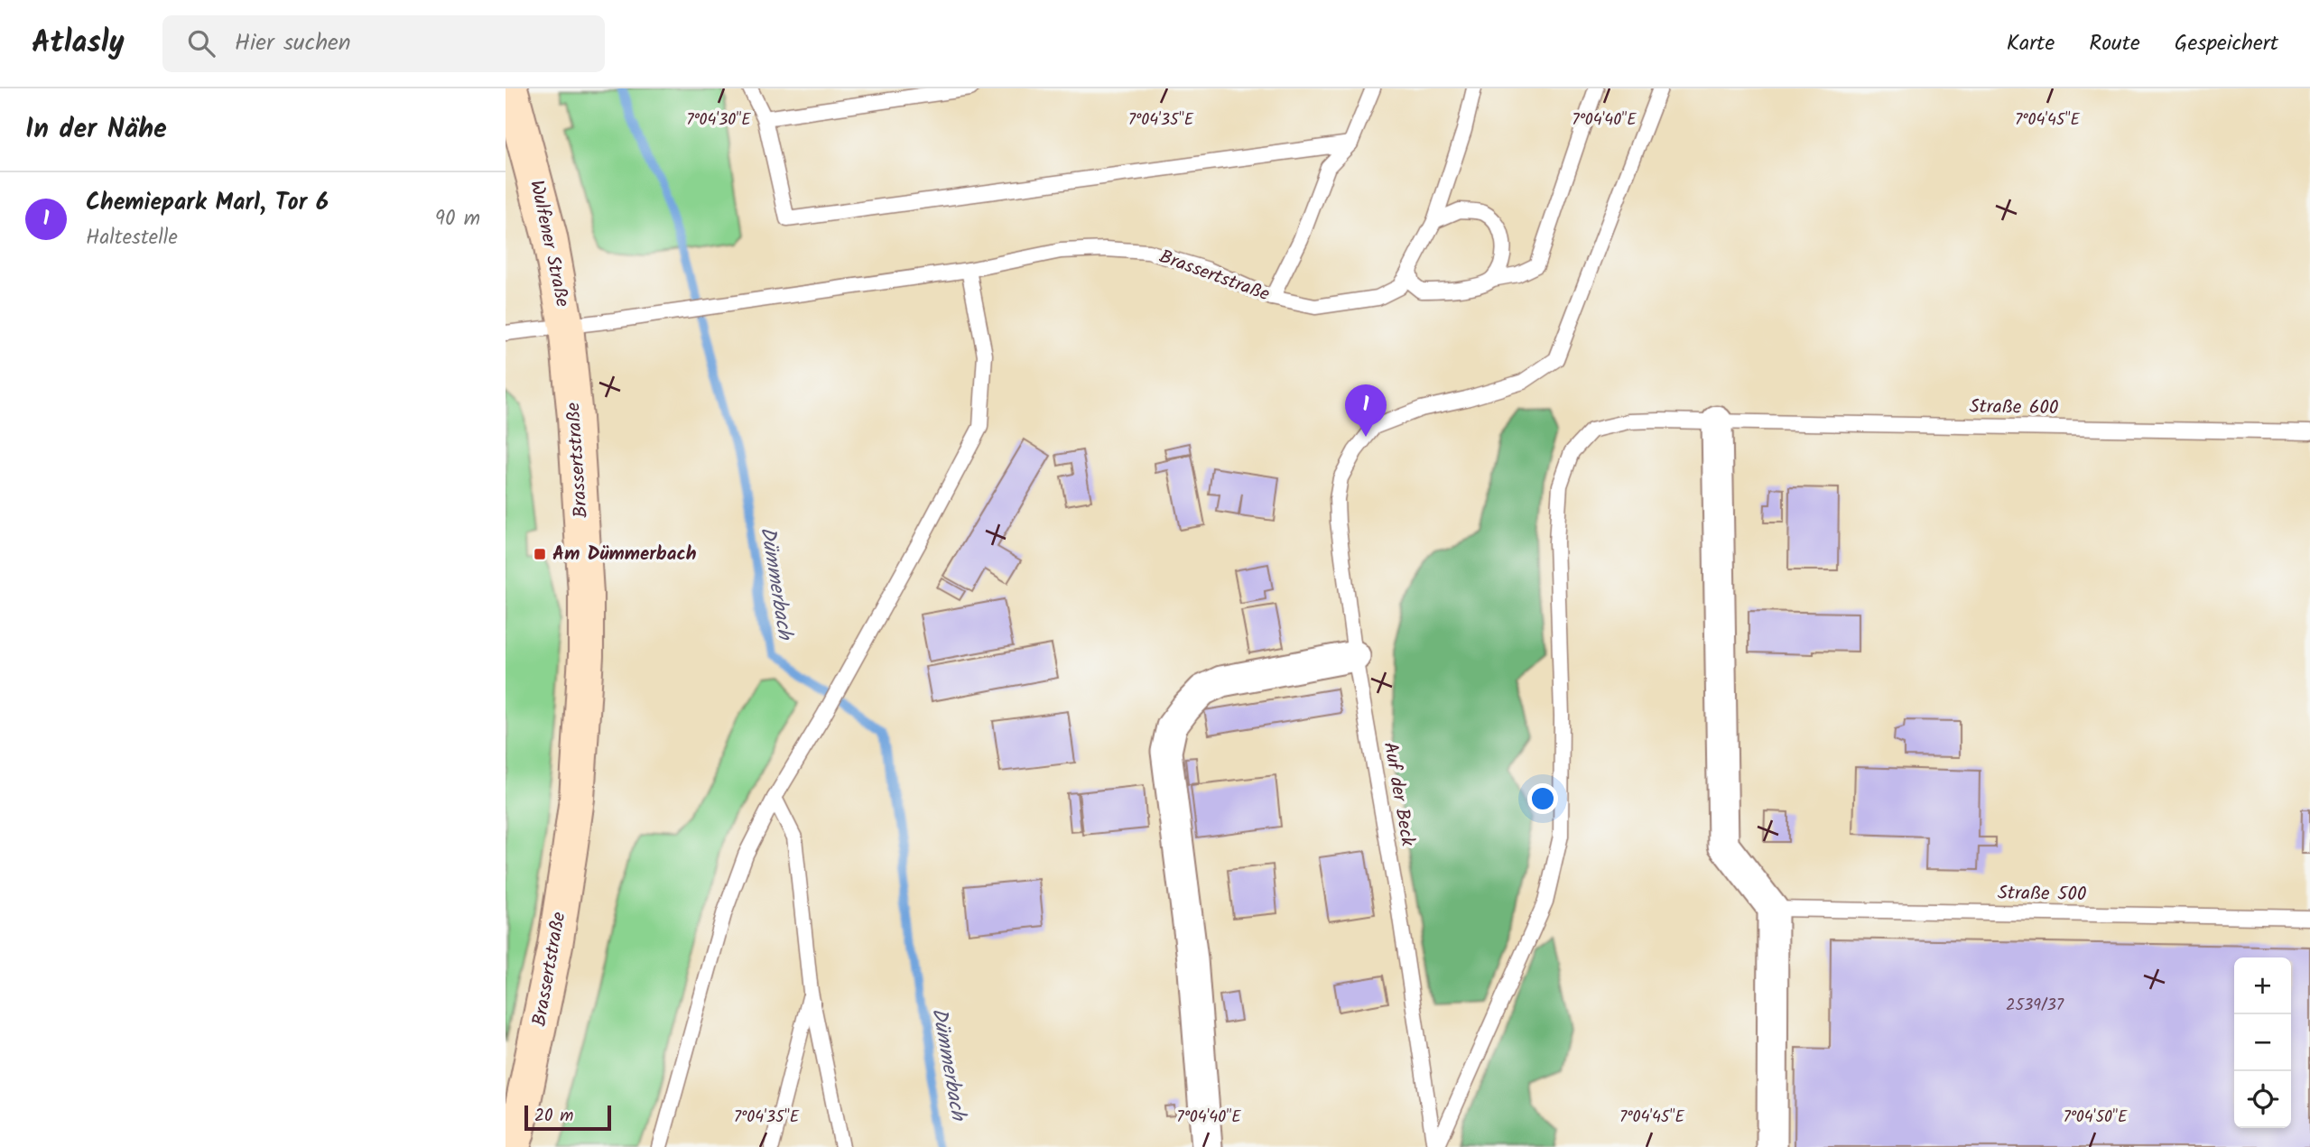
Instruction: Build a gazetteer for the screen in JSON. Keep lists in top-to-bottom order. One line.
{"streets":{"main road":["Wulfener Straße","Brassertstraße"],"lane":["Straße 600","Auf der Beck","Straße 500"]},"crossings":[["Wulfener Straße","Brassertstraße"],["Straße 600","Auf der Beck"]],"water":["Dümmerbach"],"places":{"transit":["Am Dümmerbach"]},"house_numbers":["2539/37"],"scale_bar":"20 m","page":{"header":"Atlasly","search":"Hier suchen","nav":["Karte","Route","Gespeichert"],"heading":"In der Nähe","list":[{"mark":"1","name":"Chemiepark Marl, Tor 6","note":"Haltestelle","value":"90 m"}],"pins":"1","map_buttons":["+","−"],"scale":"20 m"},"coordinates":["7°04'35\"E","7°04'40\"E","7°04'45\"E","7°04'30\"E","7°04'50\"E"]}
